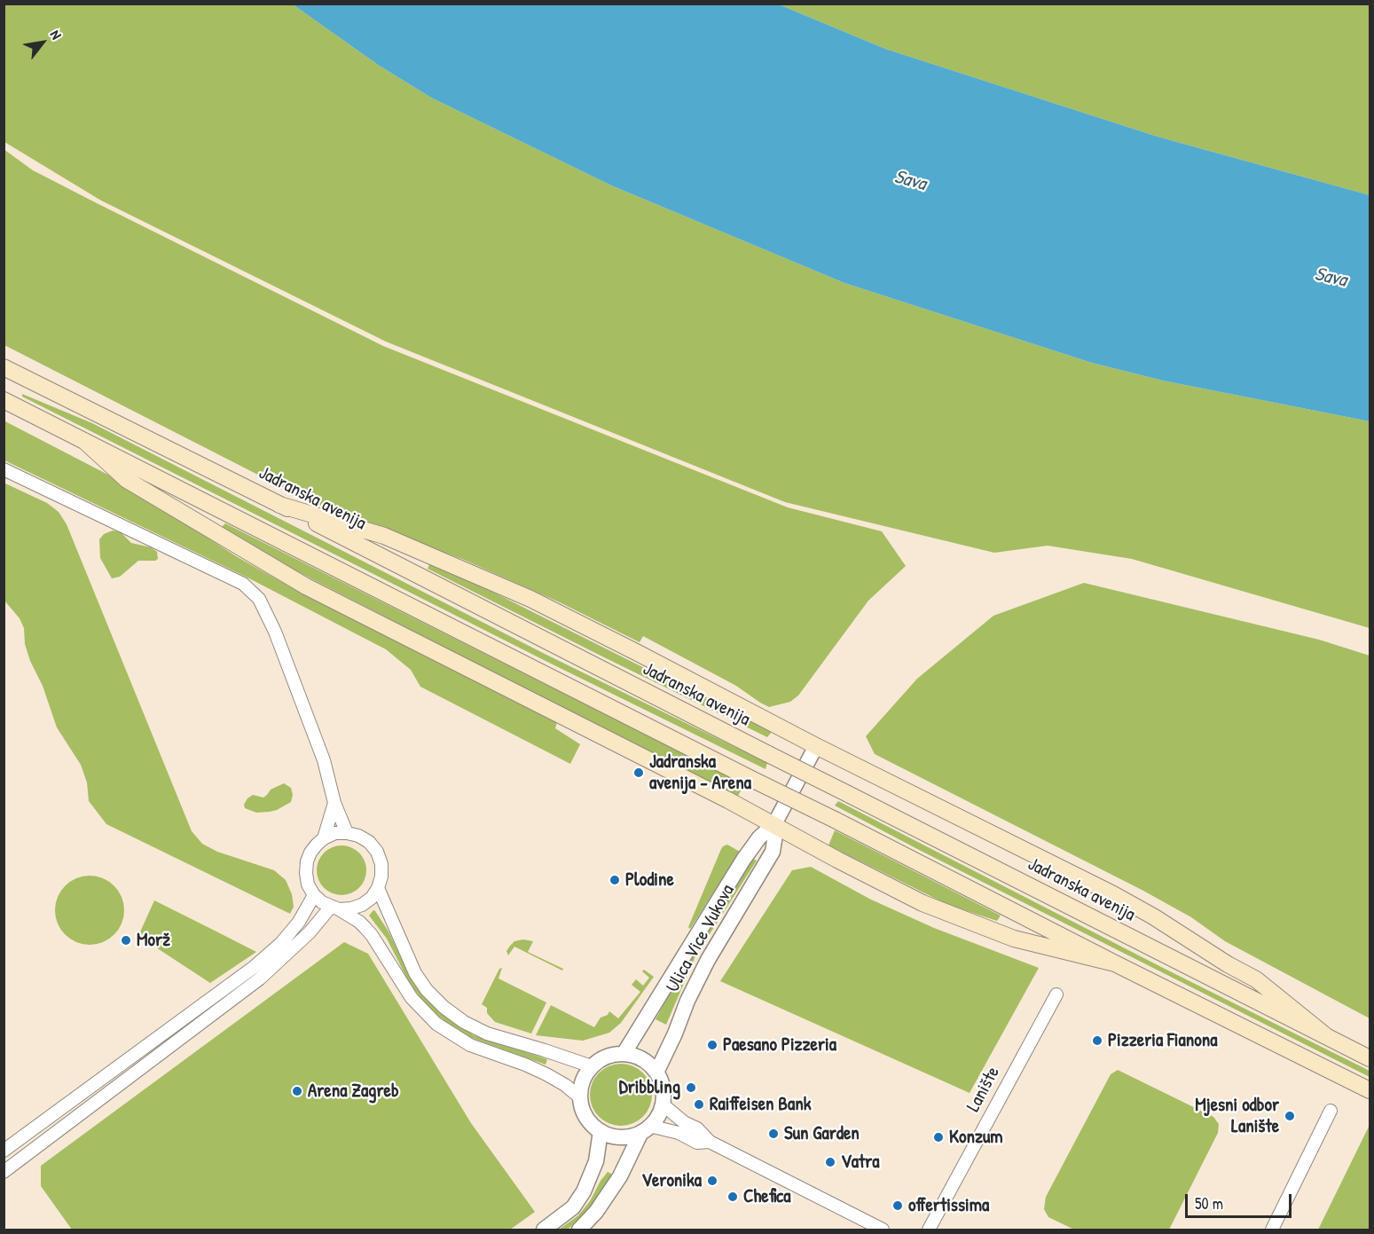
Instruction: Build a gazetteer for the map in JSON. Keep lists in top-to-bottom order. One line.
{"streets":{"main road":["Jadranska avenija"],"street":["Ulica Vice Vukova","Lanište"]},"water":["Sava"],"places":["Jadranska avenija - Arena","Plodine","Morž","Pizzeria Fianona","Paesano Pizzeria","Dribbling","Arena Zagreb","Raiffeisen Bank","Mjesni odbor Lanište","Sun Garden","Konzum","Vatra","Veronika","Chefica","offertissima"],"scale_bar":"50 m","north":"top right"}
